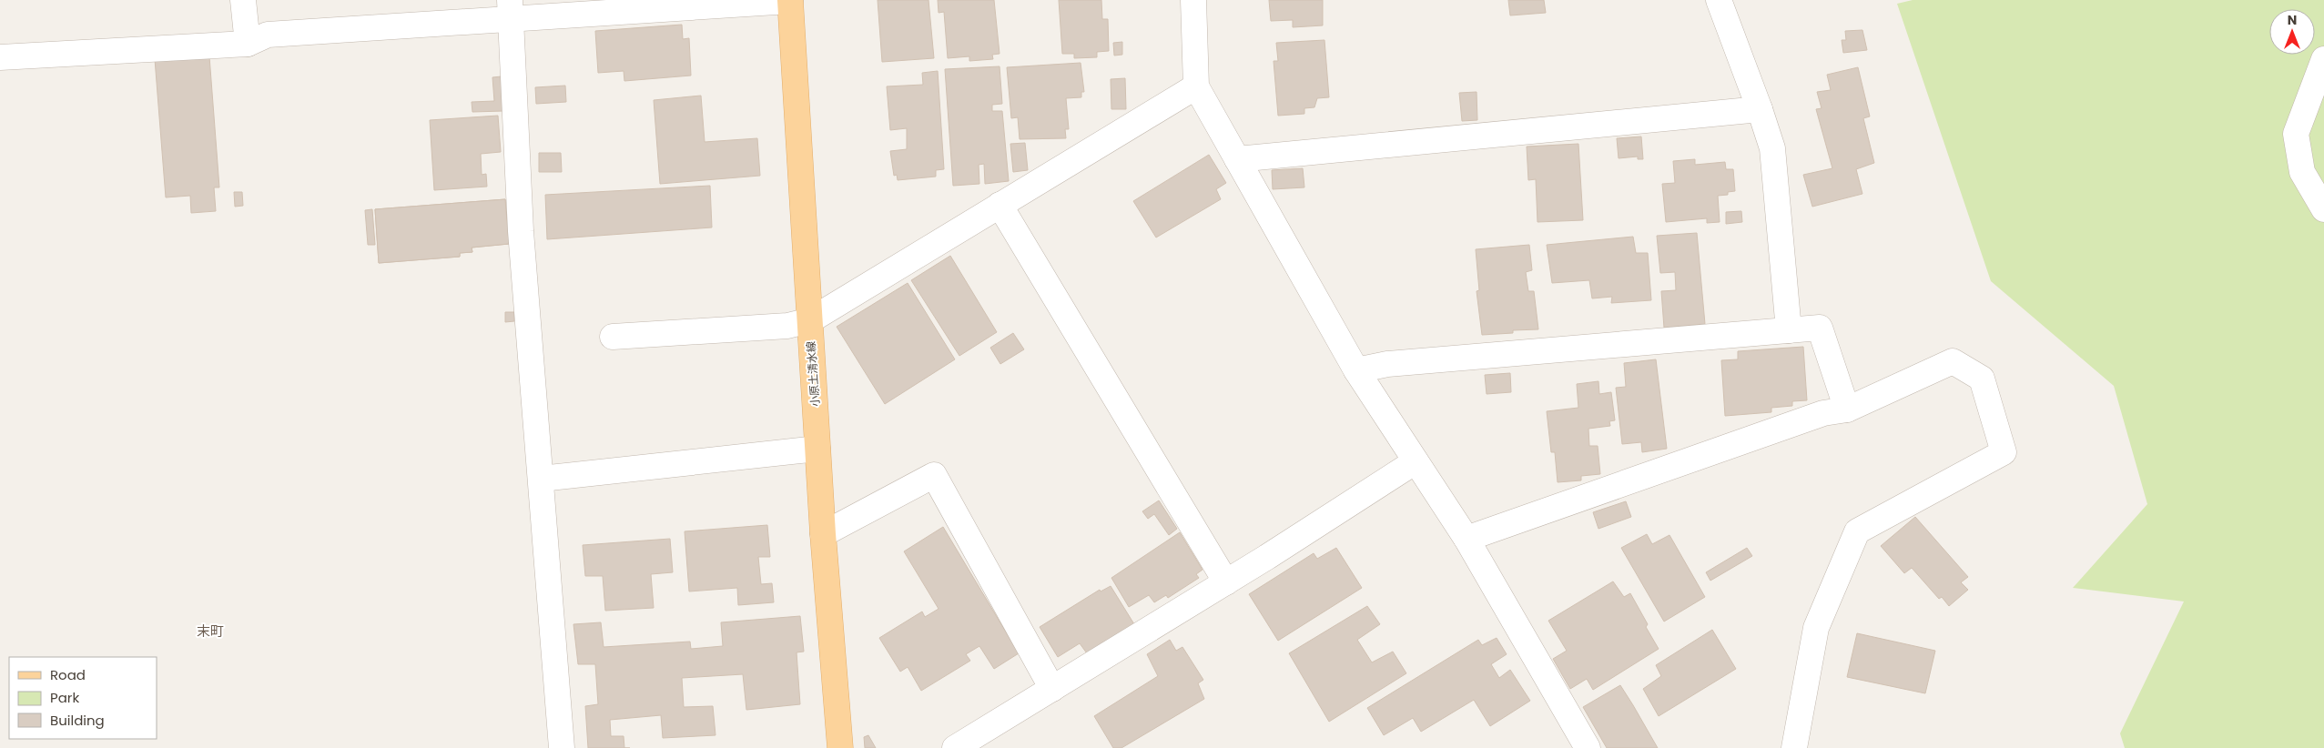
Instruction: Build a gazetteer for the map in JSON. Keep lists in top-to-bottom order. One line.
{"streets":{"main road":["小原土清水線"]},"districts":["末町"],"legend":["Road","Park","Building"],"north":"top"}
